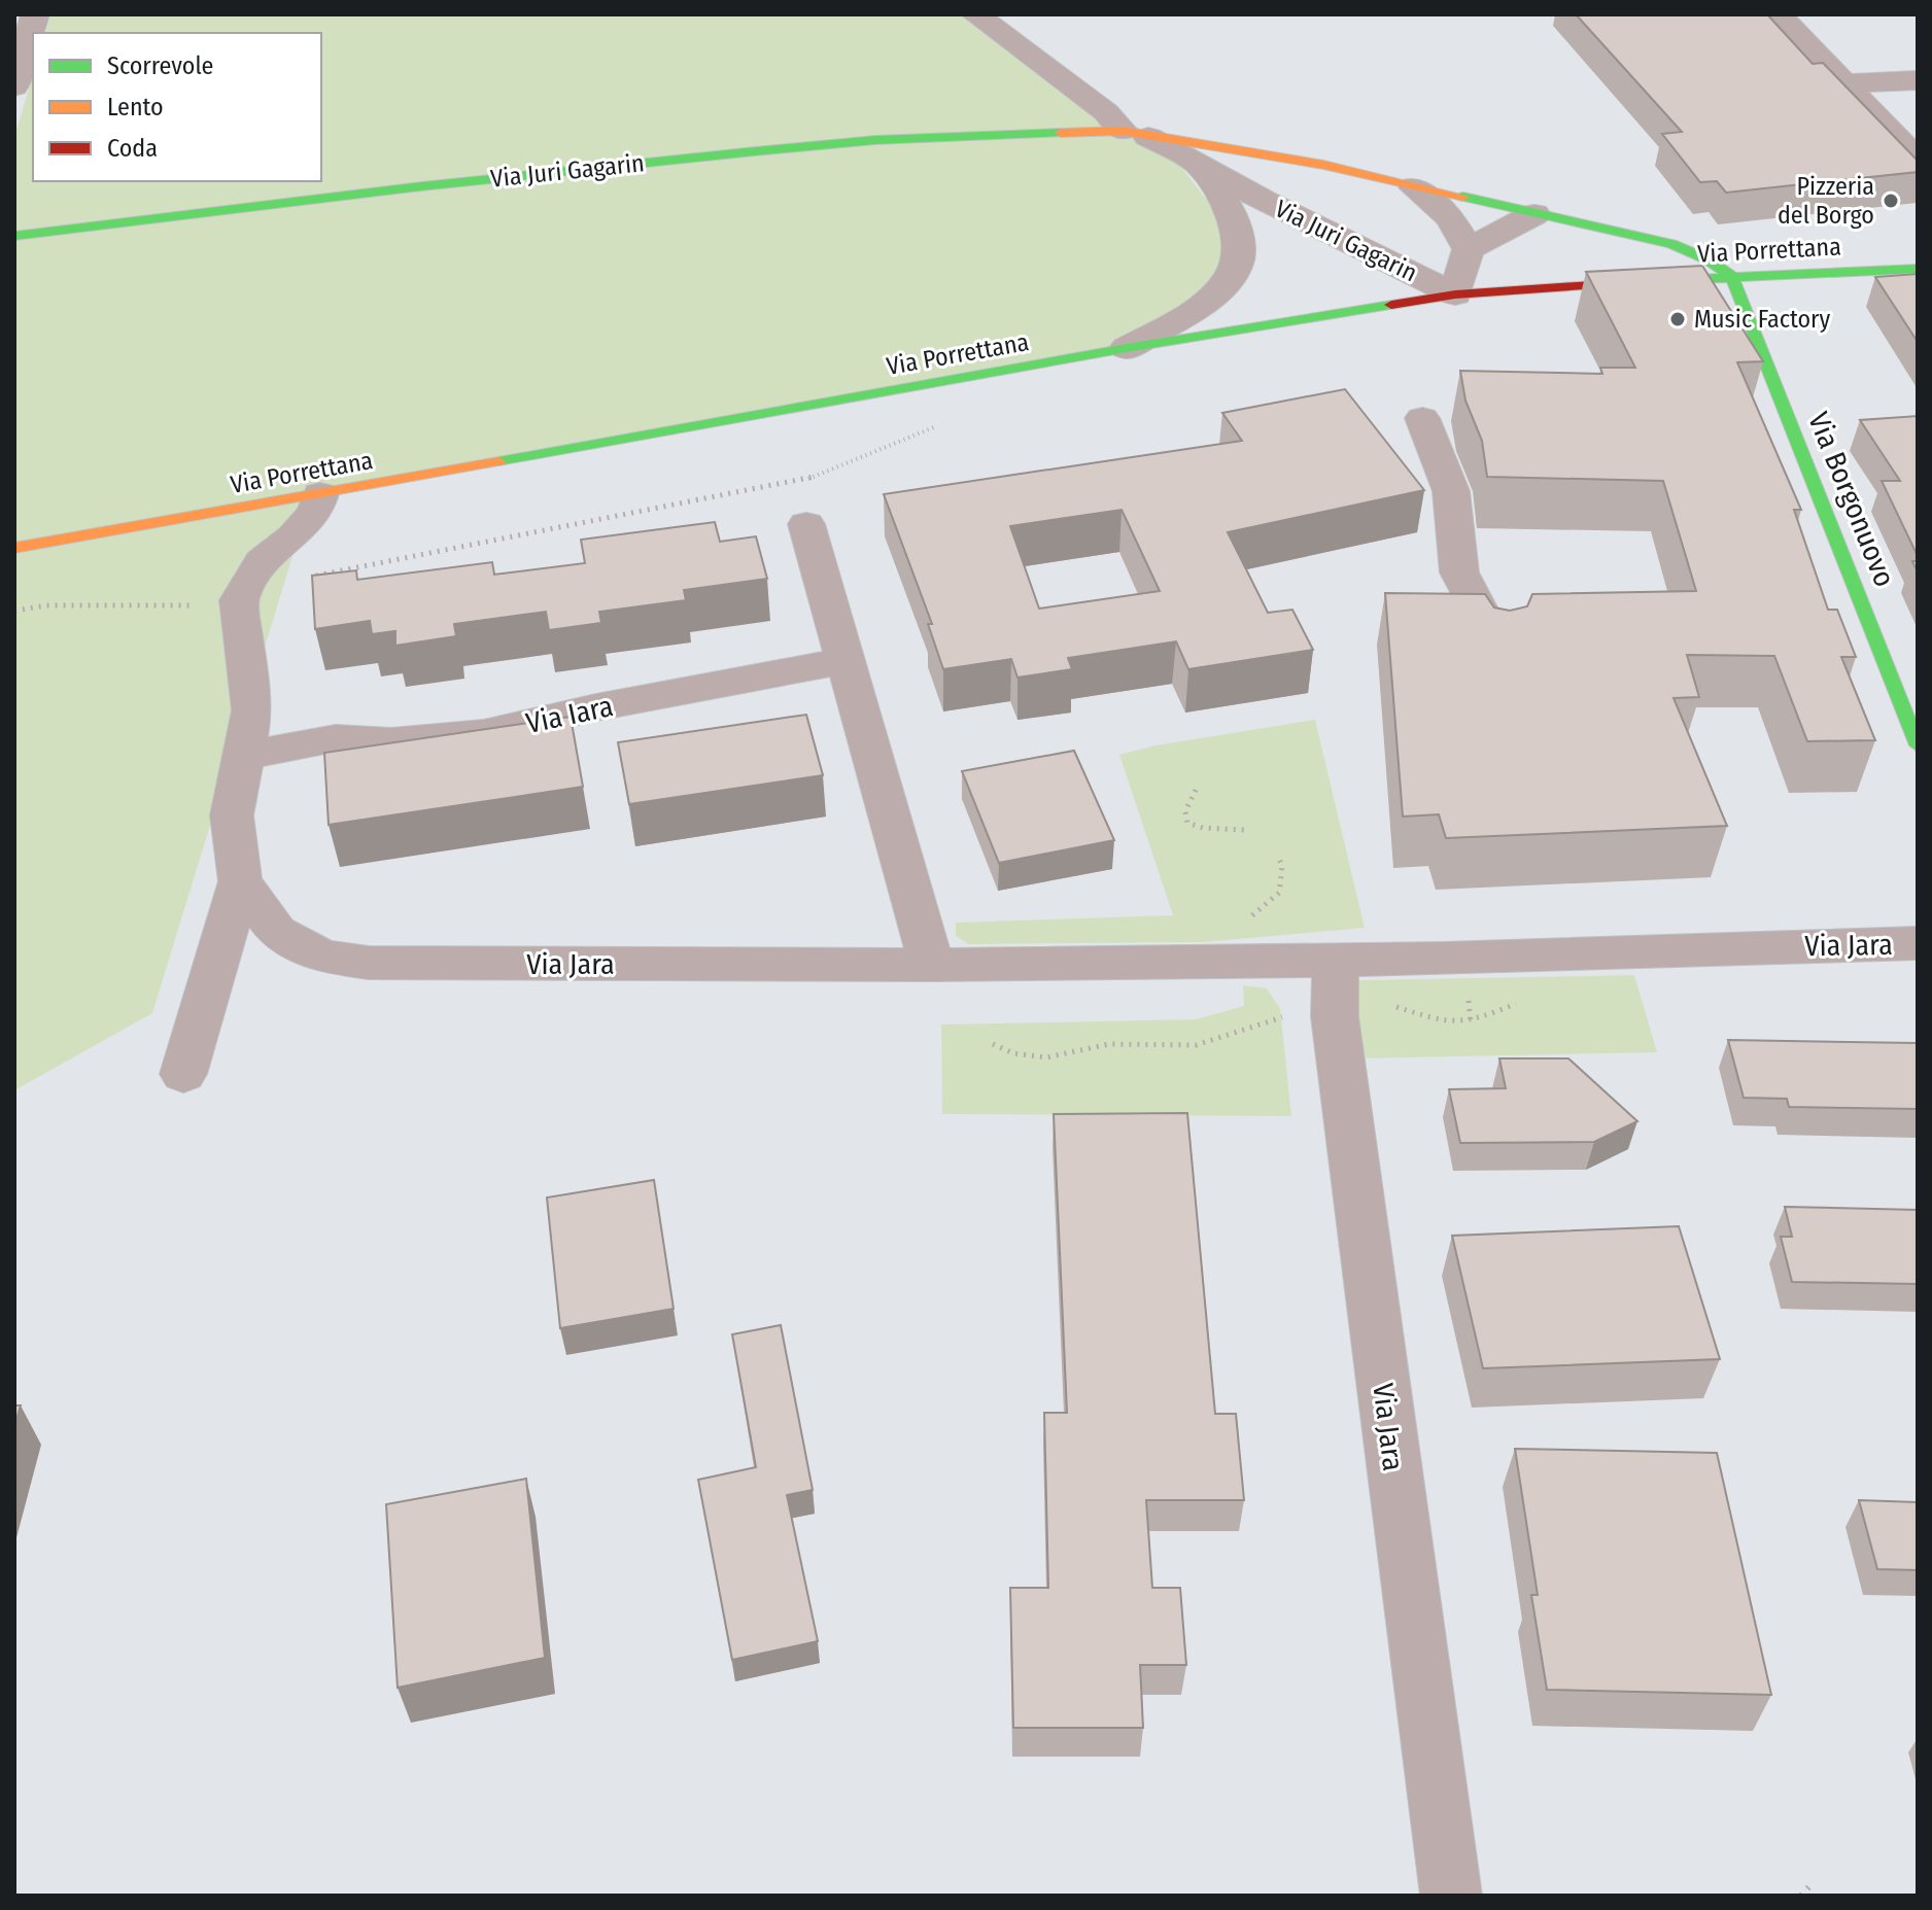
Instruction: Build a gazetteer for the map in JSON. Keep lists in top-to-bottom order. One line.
{"streets":{"street":["Via Juri Gagarin","Via Porrettana","Via Borgonuovo","Via Iara","Via Jara"]},"crossings":[["Via Juri Gagarin","Via Porrettana"],["Via Juri Gagarin","Via Borgonuovo"],["Via Porrettana","Via Borgonuovo"],["Via Porrettana","Via Jara"],["Via Iara","Via Jara"]],"places":["Pizzeria del Borgo","Music Factory"],"legend":["Scorrevole","Lento","Coda"]}
